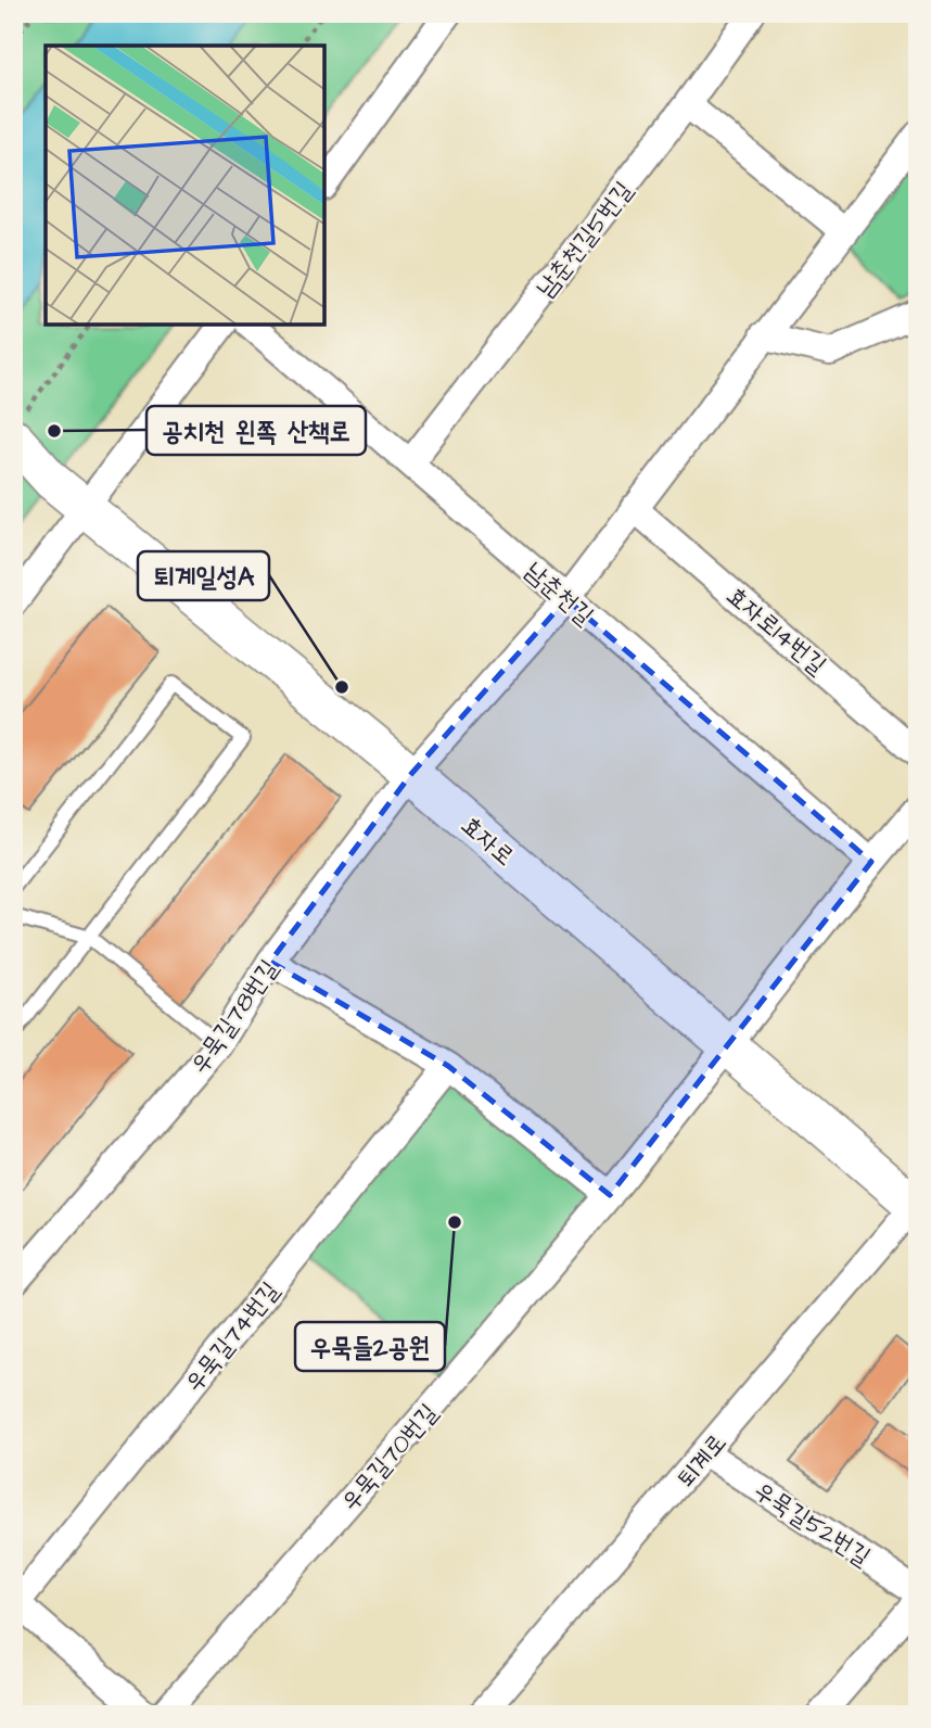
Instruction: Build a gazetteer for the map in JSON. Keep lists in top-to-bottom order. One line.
{"streets":{"street":["남춘천길5번길","남춘천길","효자로14번길","효자로","우묵길78번길","우묵길74번길","우묵길70번길","퇴계로","우묵길52번길"]},"crossings":[["남춘천길5번길","남춘천길"],["효자로","우묵길78번길"],["효자로","우묵길70번길"],["효자로","퇴계로"],["퇴계로","우묵길52번길"]],"places":["공치천 왼쪽 산책로","퇴계일성A","우묵들2공원"]}
